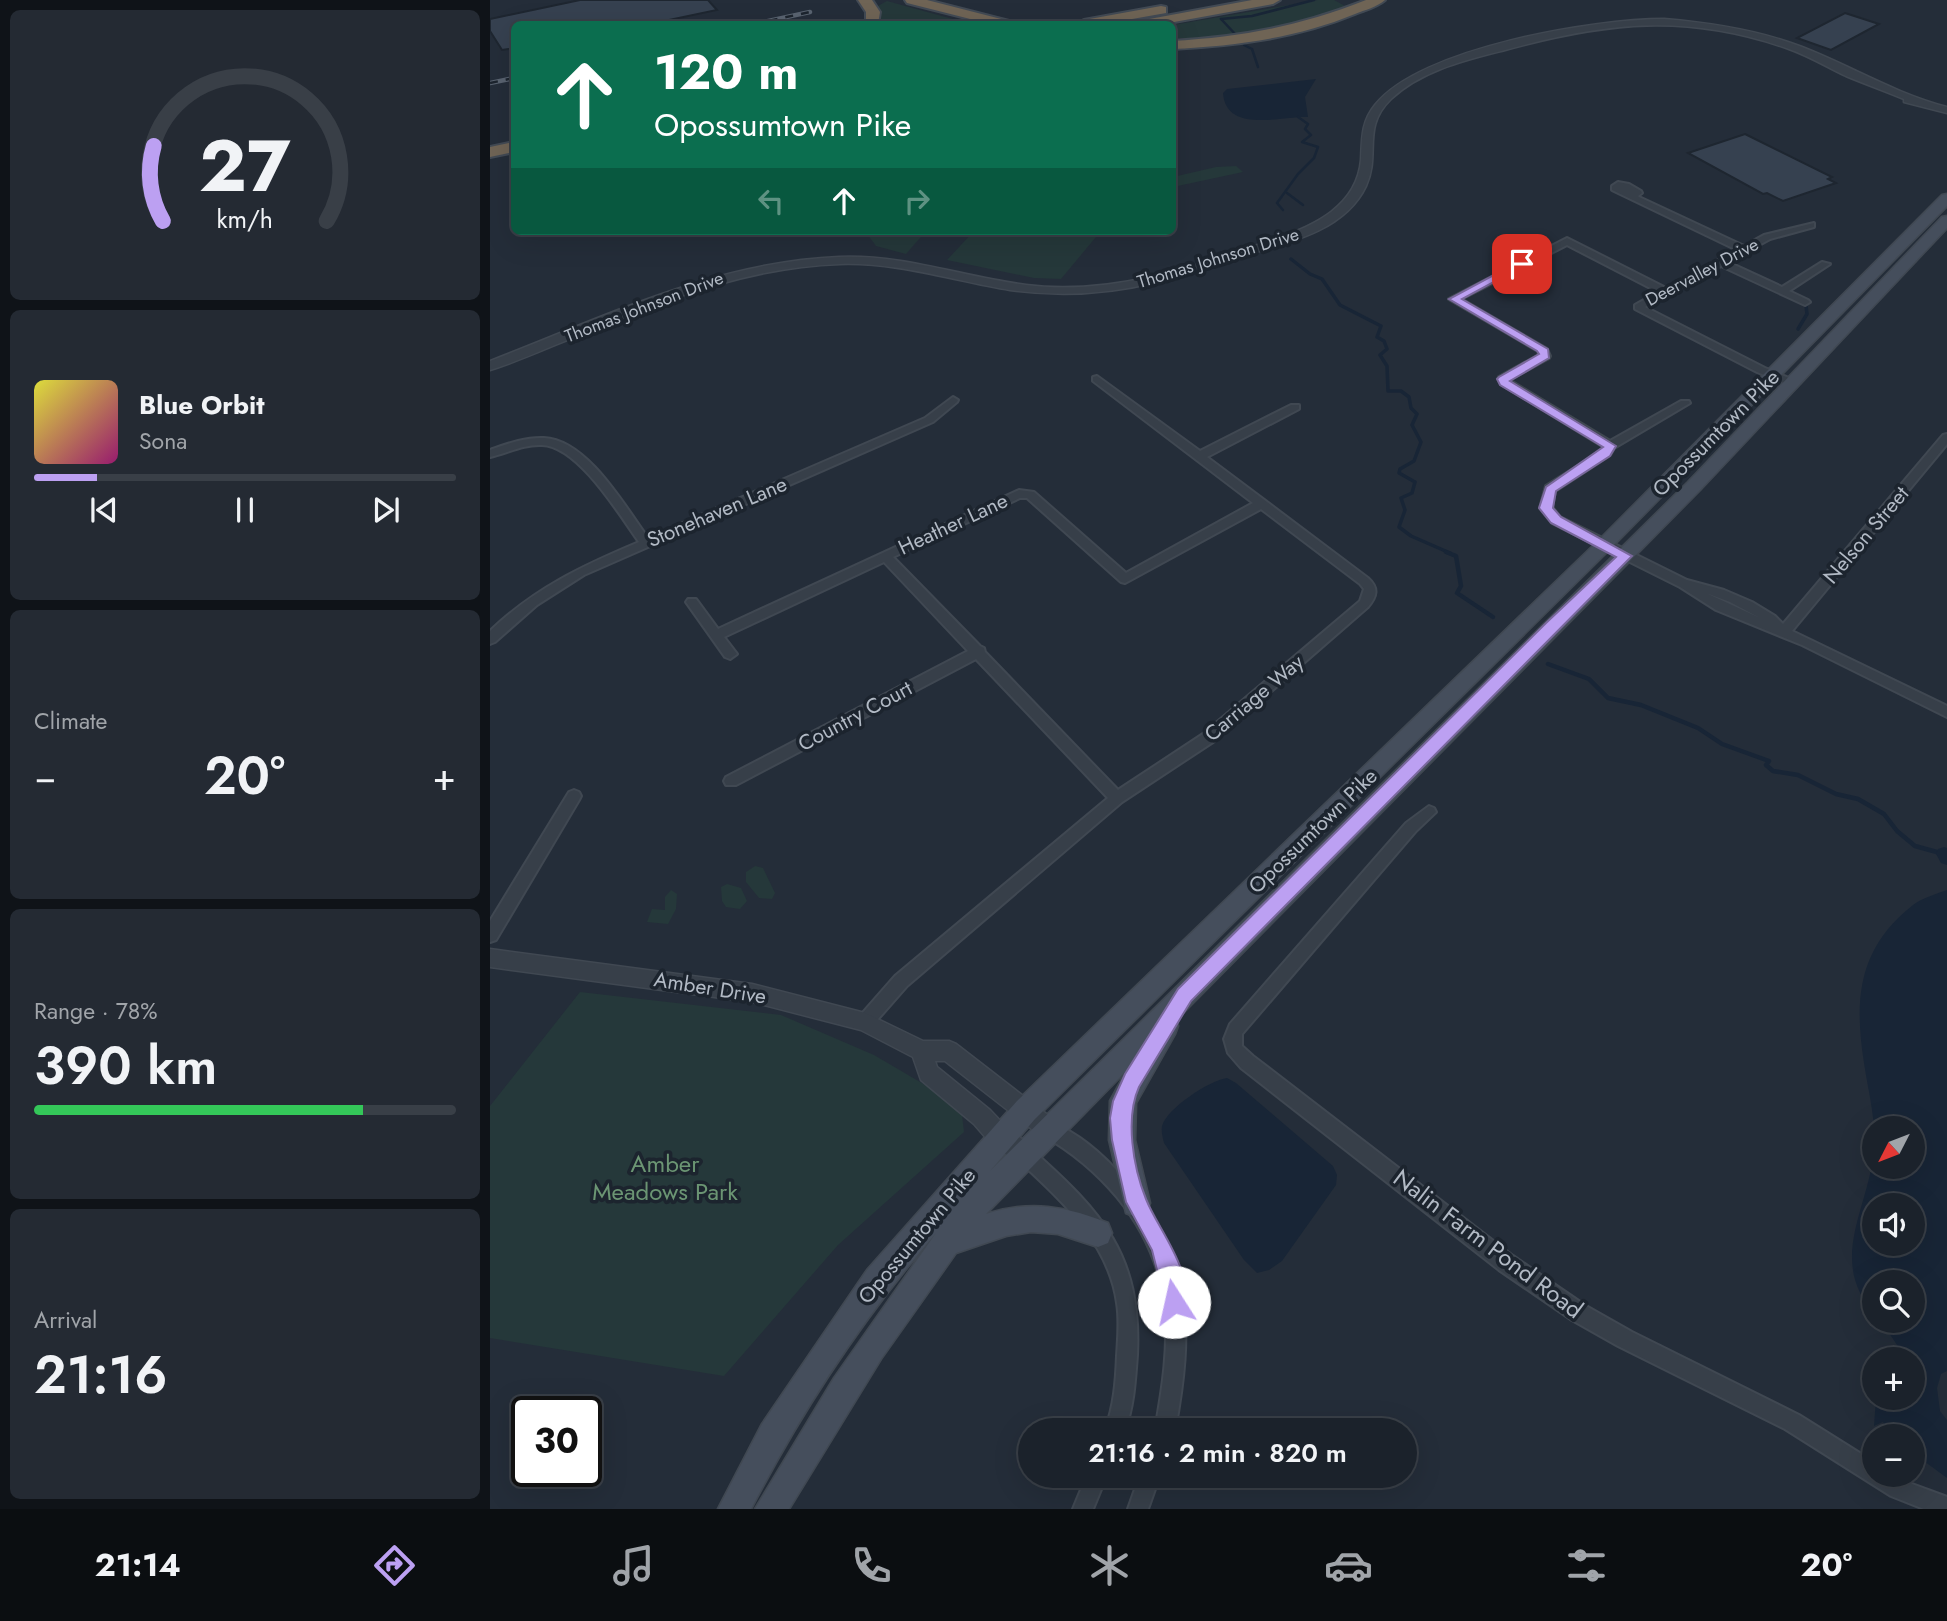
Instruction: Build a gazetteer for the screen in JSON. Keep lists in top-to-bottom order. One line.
{"streets":{"main road":["Opossumtown Pike"],"street":["Thomas Johnson Drive","Deervalley Drive","Stonehaven Lane","Heather Lane","Nelson Street","Carriage Way","Country Court","Amber Drive","Nalin Farm Pond Road"]},"crossings":[["Deervalley Drive","Opossumtown Pike"],["Opossumtown Pike","Amber Drive"],["Heather Lane","Carriage Way"],["Heather Lane","Country Court"],["Carriage Way","Amber Drive"]],"parks":["Amber Meadows Park"],"north":"bottom left","page":{"turn":["120 m","Opossumtown Pike"],"song":["Blue Orbit","Sona"],"tile":["Climate",["Range · 78%","390 km"],["Arrival","21:16"]],"heat":["−","20°","+"],"map_buttons":["+","−"],"limit":"30","trip":"21:16 · 2 min · 820 m","tabs":["21:14","20°"],"gauge":["27","km/h"]}}
